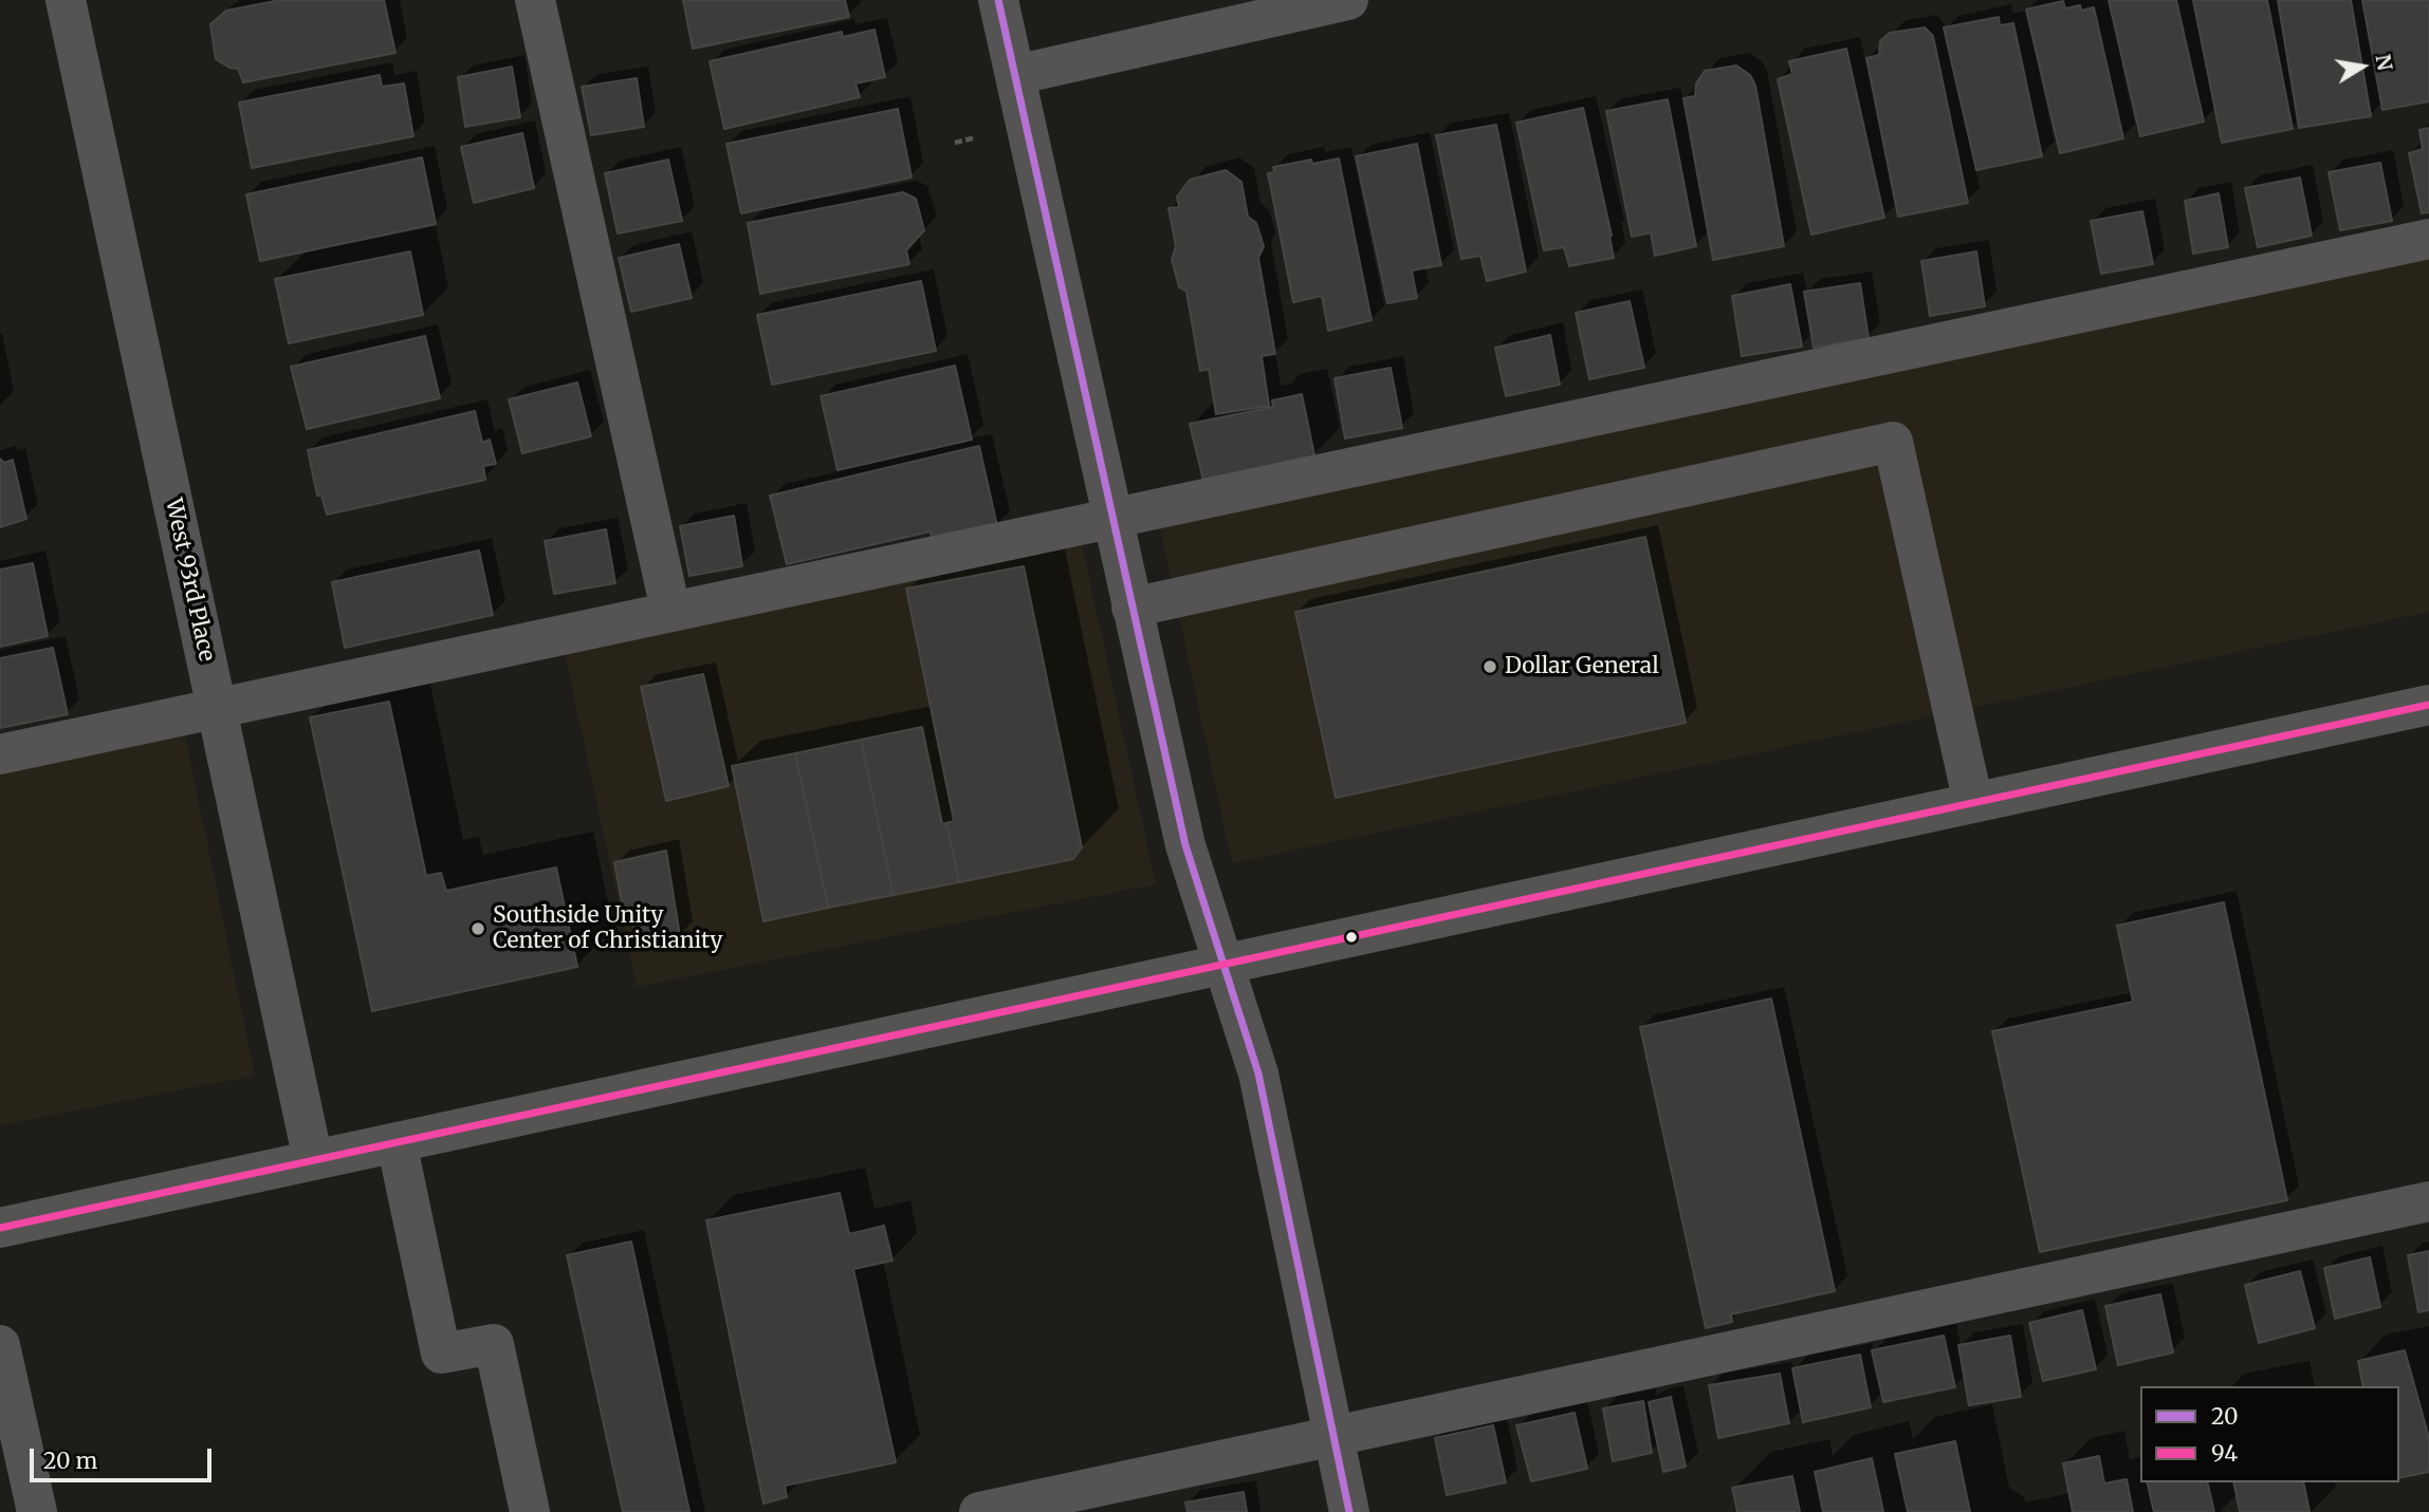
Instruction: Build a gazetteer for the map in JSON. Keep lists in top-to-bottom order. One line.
{"streets":{"street":["West 93rd Place"]},"places":["Dollar General","Southside Unity Center of Christianity"],"lines":["transit line 20","transit line 94"],"legend":["20","94"],"scale_bar":"20 m","north":"right"}
